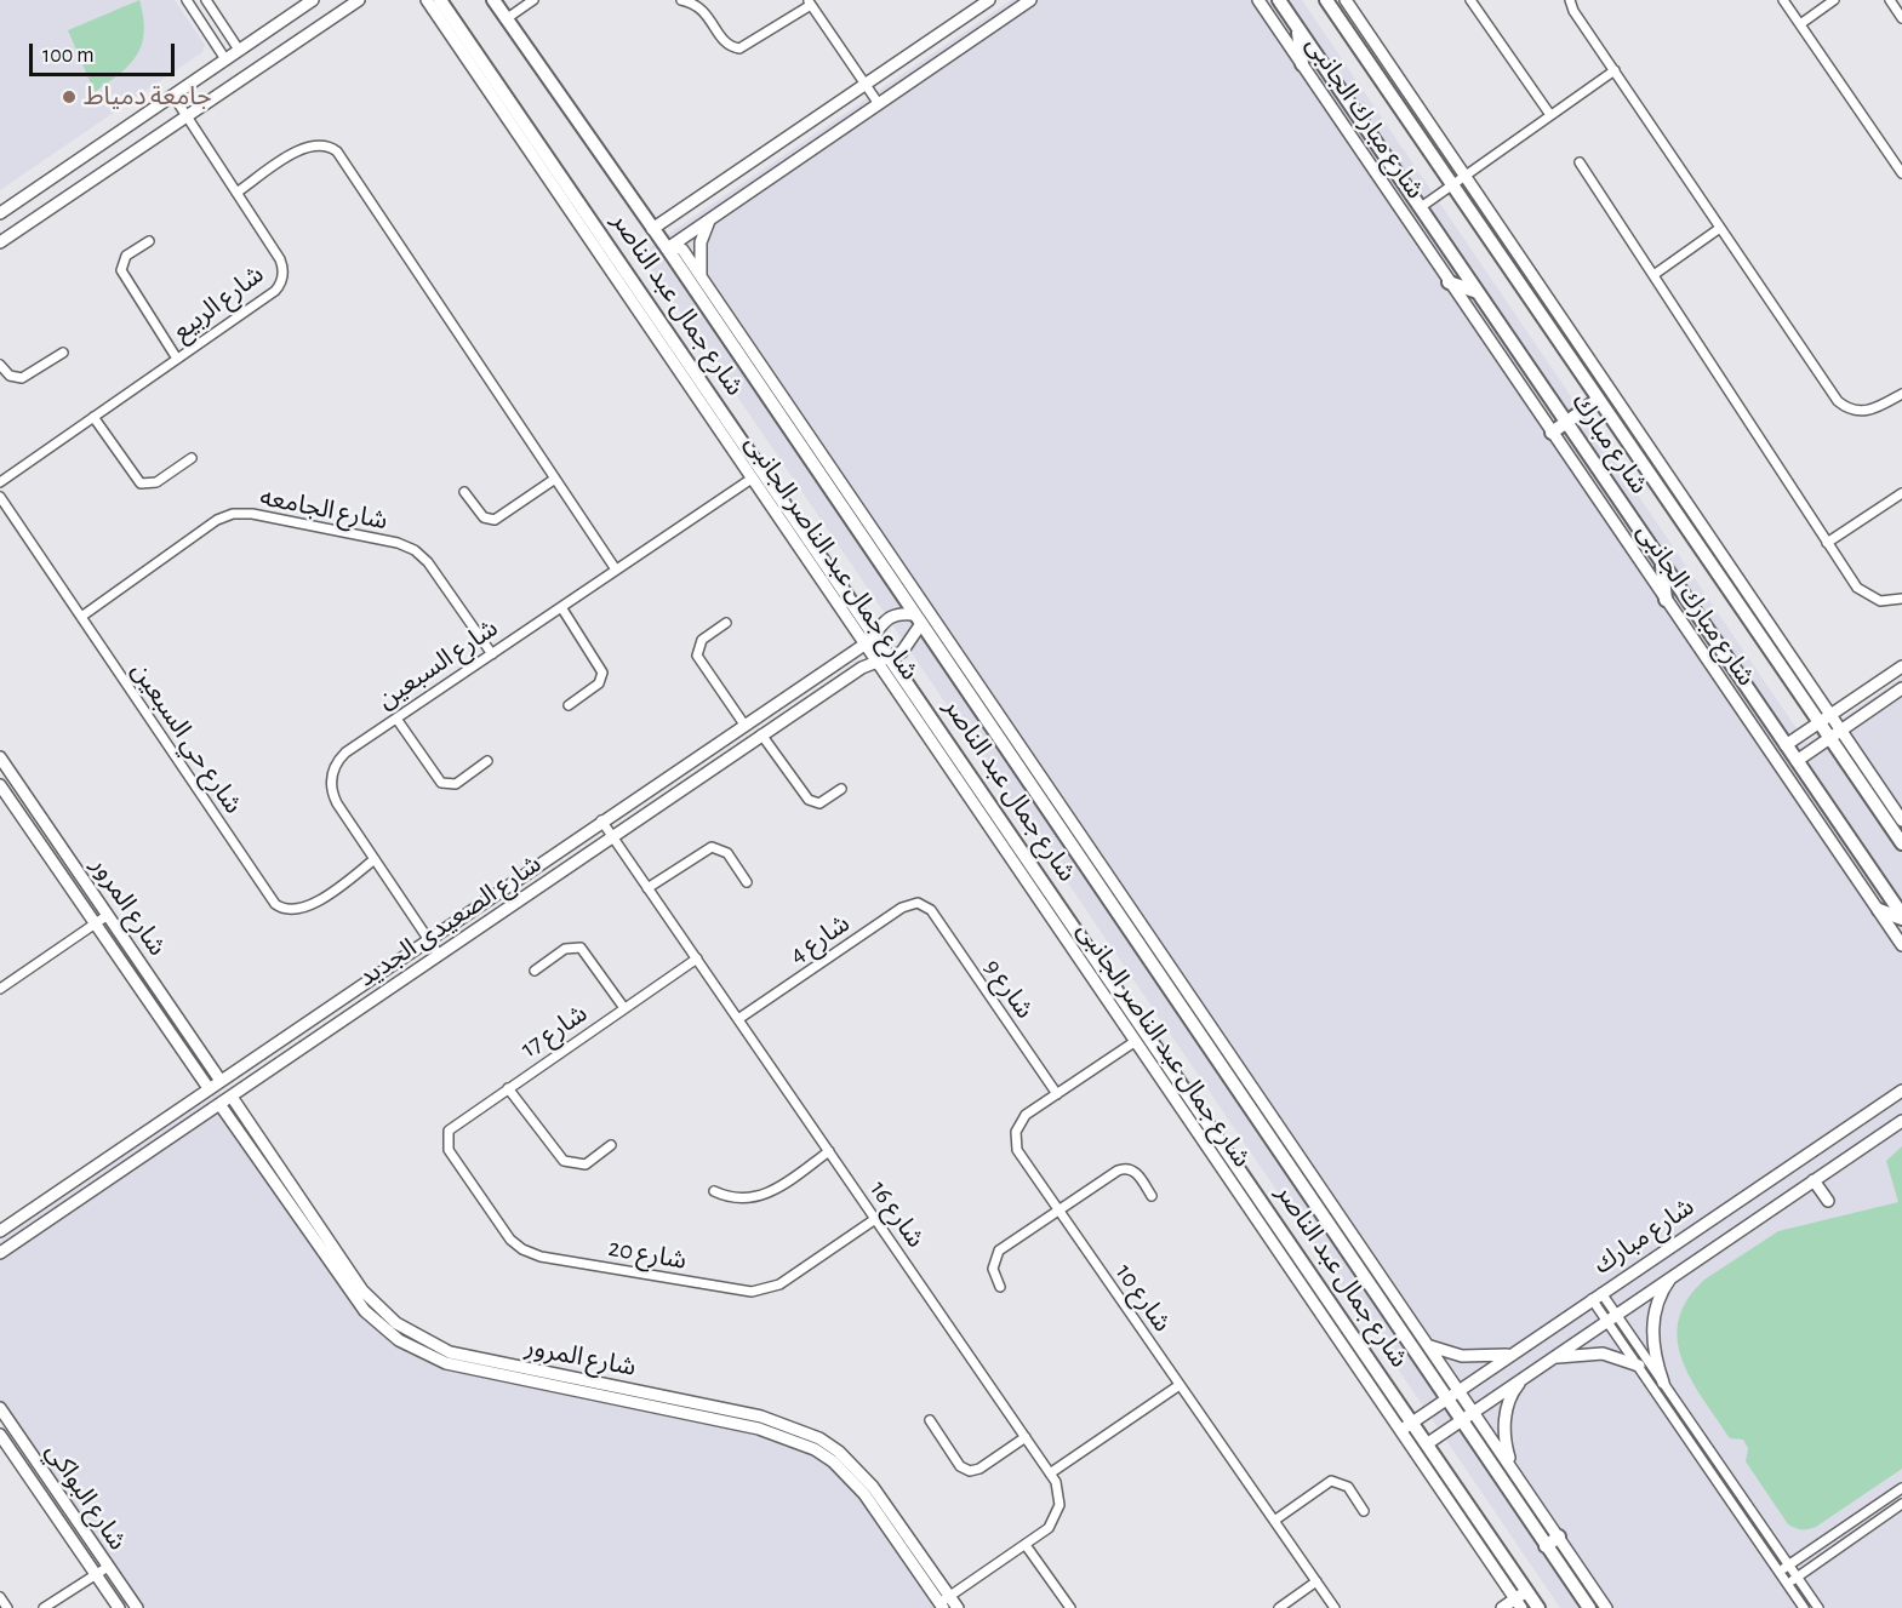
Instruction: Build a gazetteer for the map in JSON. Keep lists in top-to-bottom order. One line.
{"streets":{"main road":["شارع مبارك الجانبى","شارع جمال عبد الناصر","شارع مبارك","شارع جمال عبد الناصر الجانبى","شارع المرور","شارع الصعيدى الجديد","شارع البواكي"],"street":["شارع الربيع","شارع الجامعه","شارع السبعين","شارع حي السبعين","شارع 4","شارع 9","شارع 17","شارع 16","شارع 20","شارع 10"]},"crossings":[["شارع مبارك الجانبى","شارع مبارك"],["شارع جمال عبد الناصر","شارع مبارك"],["شارع جمال عبد الناصر","شارع جمال عبد الناصر الجانبى"],["شارع جمال عبد الناصر","شارع الصعيدى الجديد"],["شارع مبارك","شارع جمال عبد الناصر الجانبى"],["شارع الجامعه","شارع السبعين"],["شارع الجامعه","شارع حي السبعين"],["شارع جمال عبد الناصر الجانبى","شارع السبعين"],["شارع جمال عبد الناصر الجانبى","شارع الصعيدى الجديد"],["شارع جمال عبد الناصر الجانبى","شارع 10"],["شارع السبعين","شارع حي السبعين"],["شارع السبعين","شارع الصعيدى الجديد"],["شارع المرور","شارع الصعيدى الجديد"],["شارع المرور","شارع 16"],["شارع الصعيدى الجديد","شارع 16"],["شارع 4","شارع 9"],["شارع 4","شارع 16"],["شارع 9","شارع 10"],["شارع 17","شارع 16"],["شارع 17","شارع 20"],["شارع 16","شارع 20"]],"places":["جامعة دمياط"],"scale_bar":"100 m"}
